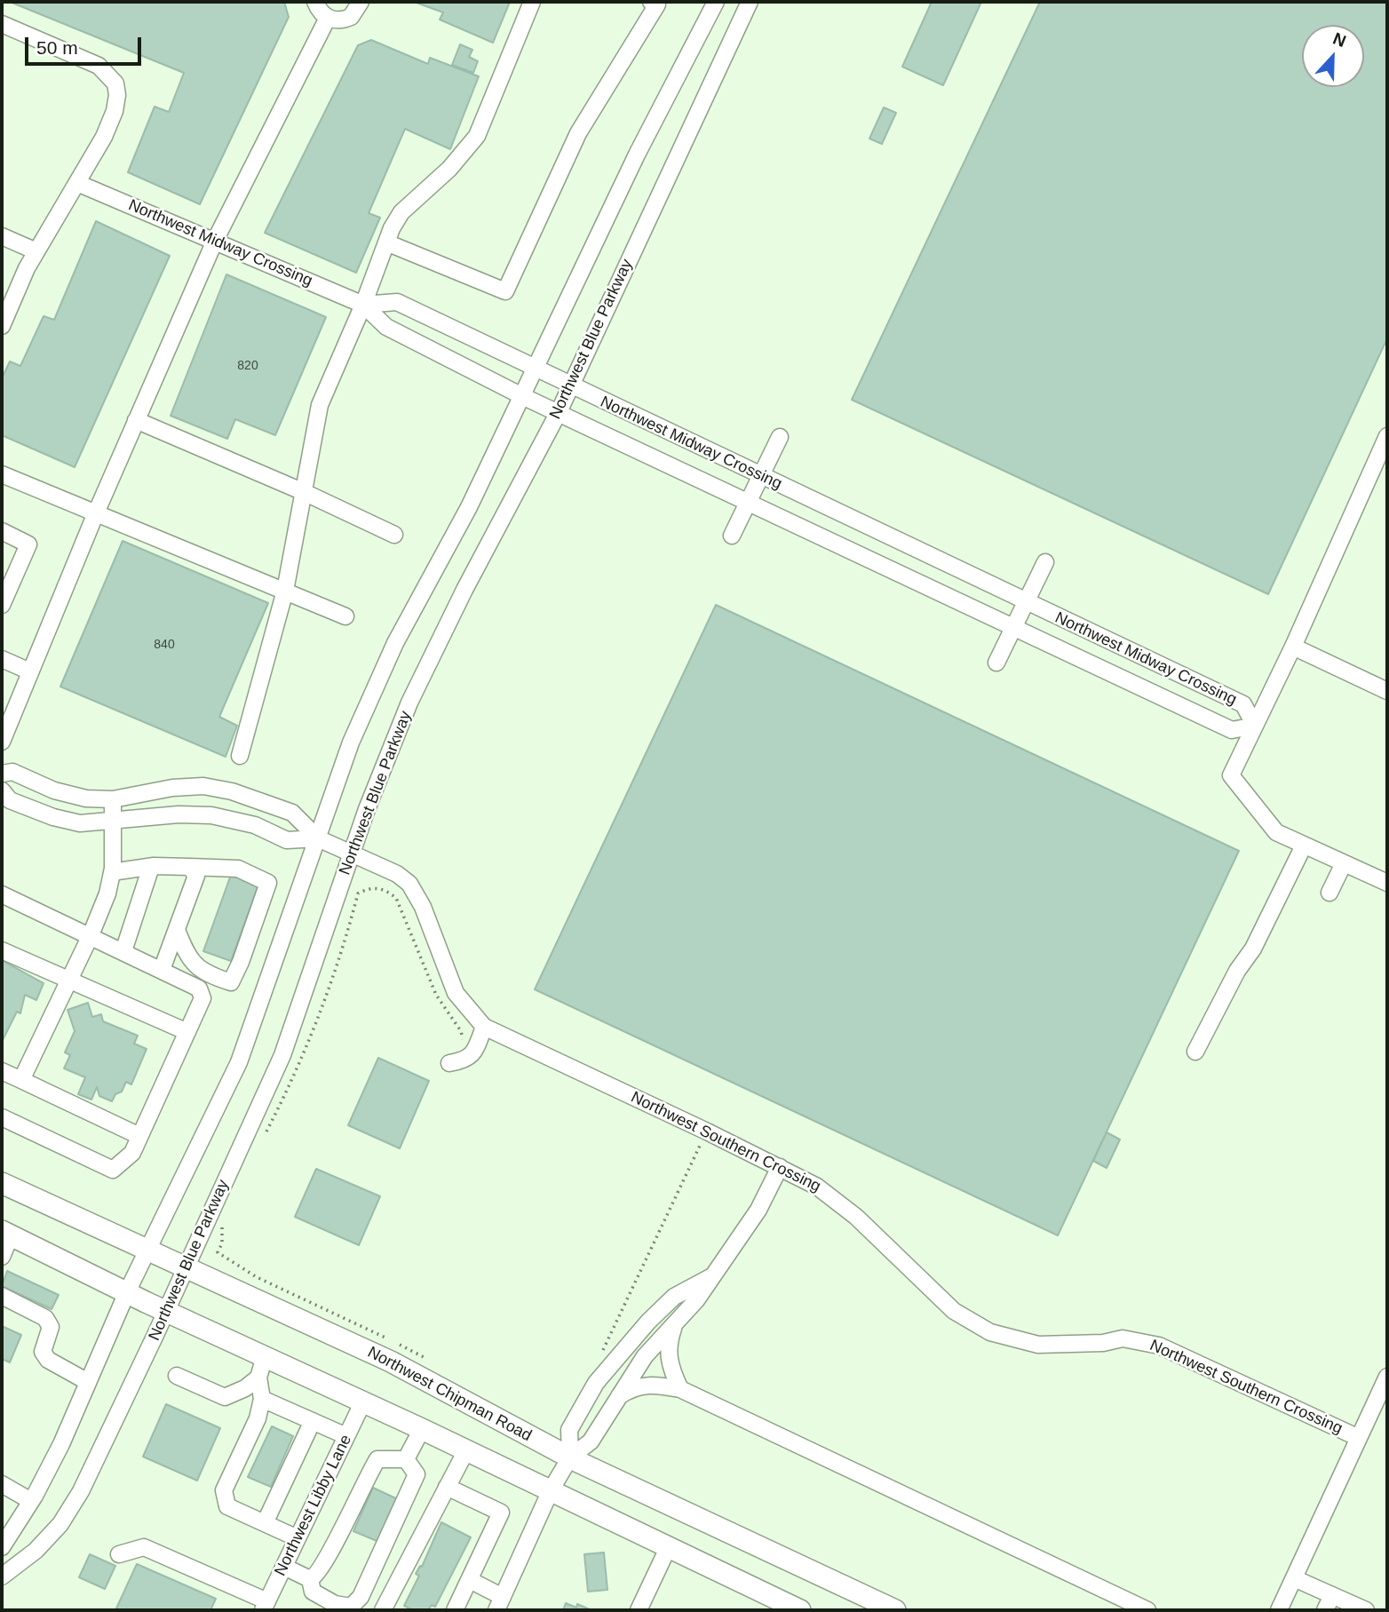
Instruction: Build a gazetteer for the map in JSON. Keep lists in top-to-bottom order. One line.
{"streets":{"main road":["Northwest Chipman Road"],"street":["Northwest Midway Crossing","Northwest Blue Parkway","Northwest Southern Crossing","Northwest Libby Lane"]},"crossings":[["Northwest Midway Crossing","Northwest Blue Parkway"],["Northwest Blue Parkway","Northwest Southern Crossing"],["Northwest Blue Parkway","Northwest Chipman Road"]],"house_numbers":["820","840"],"scale_bar":"50 m","north":"top"}
